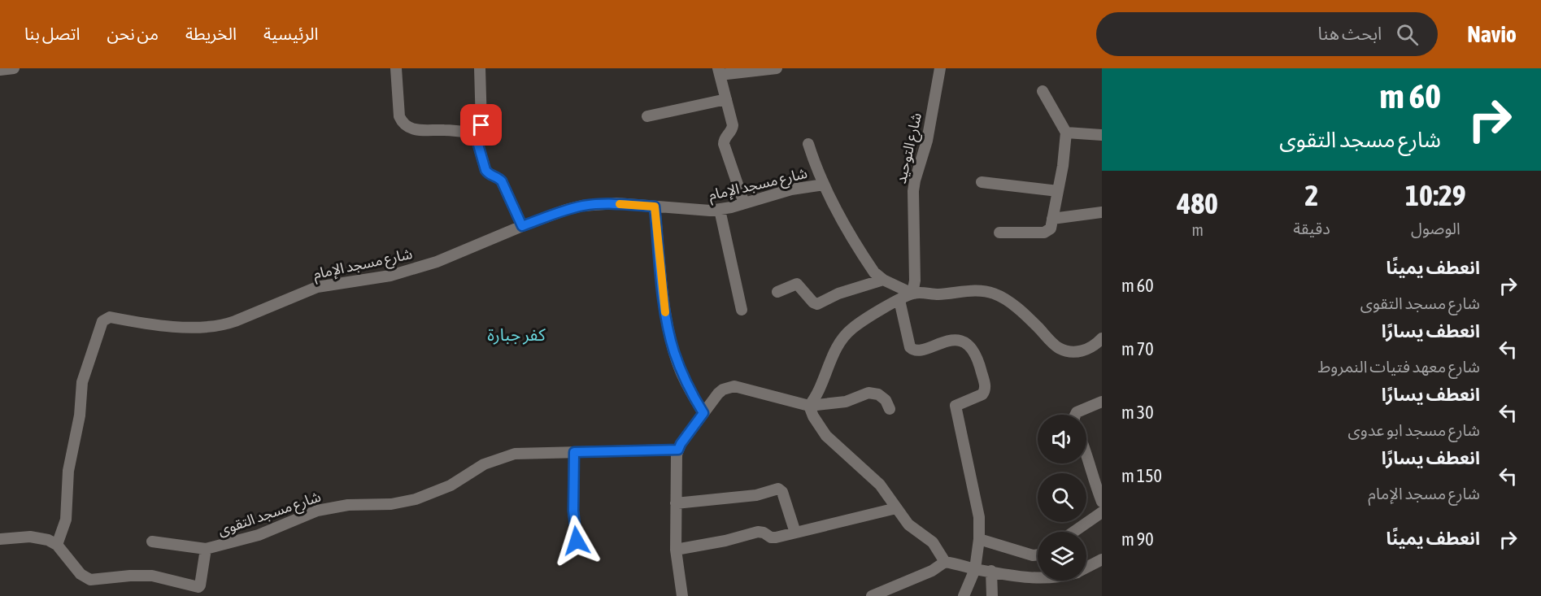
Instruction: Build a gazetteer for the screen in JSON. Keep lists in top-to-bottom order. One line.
{"streets":{"street":["شارع التوحيد","شارع مسجد الإمام","شارع مسجد التقوى"]},"districts":["كفر جبارة"],"page":{"header":"Navio","search":"ابحث هنا","nav":["الرئيسية","الخريطة","من نحن","اتصل بنا"],"turn":["60 m","شارع مسجد التقوى"],"eta":["10:29","الوصول","2","دقيقة","480","m"],"list":[{"name":"انعطف يمينًا","note":"شارع مسجد التقوى","value":"60 m"},{"name":"انعطف يسارًا","note":"شارع معهد فتيات النمروط","value":"70 m"},{"name":"انعطف يسارًا","note":"شارع مسجد ابو عدوى","value":"30 m"},{"name":"انعطف يسارًا","note":"شارع مسجد الإمام","value":"150 m"},{"name":"انعطف يمينًا","value":"90 m"}]}}
